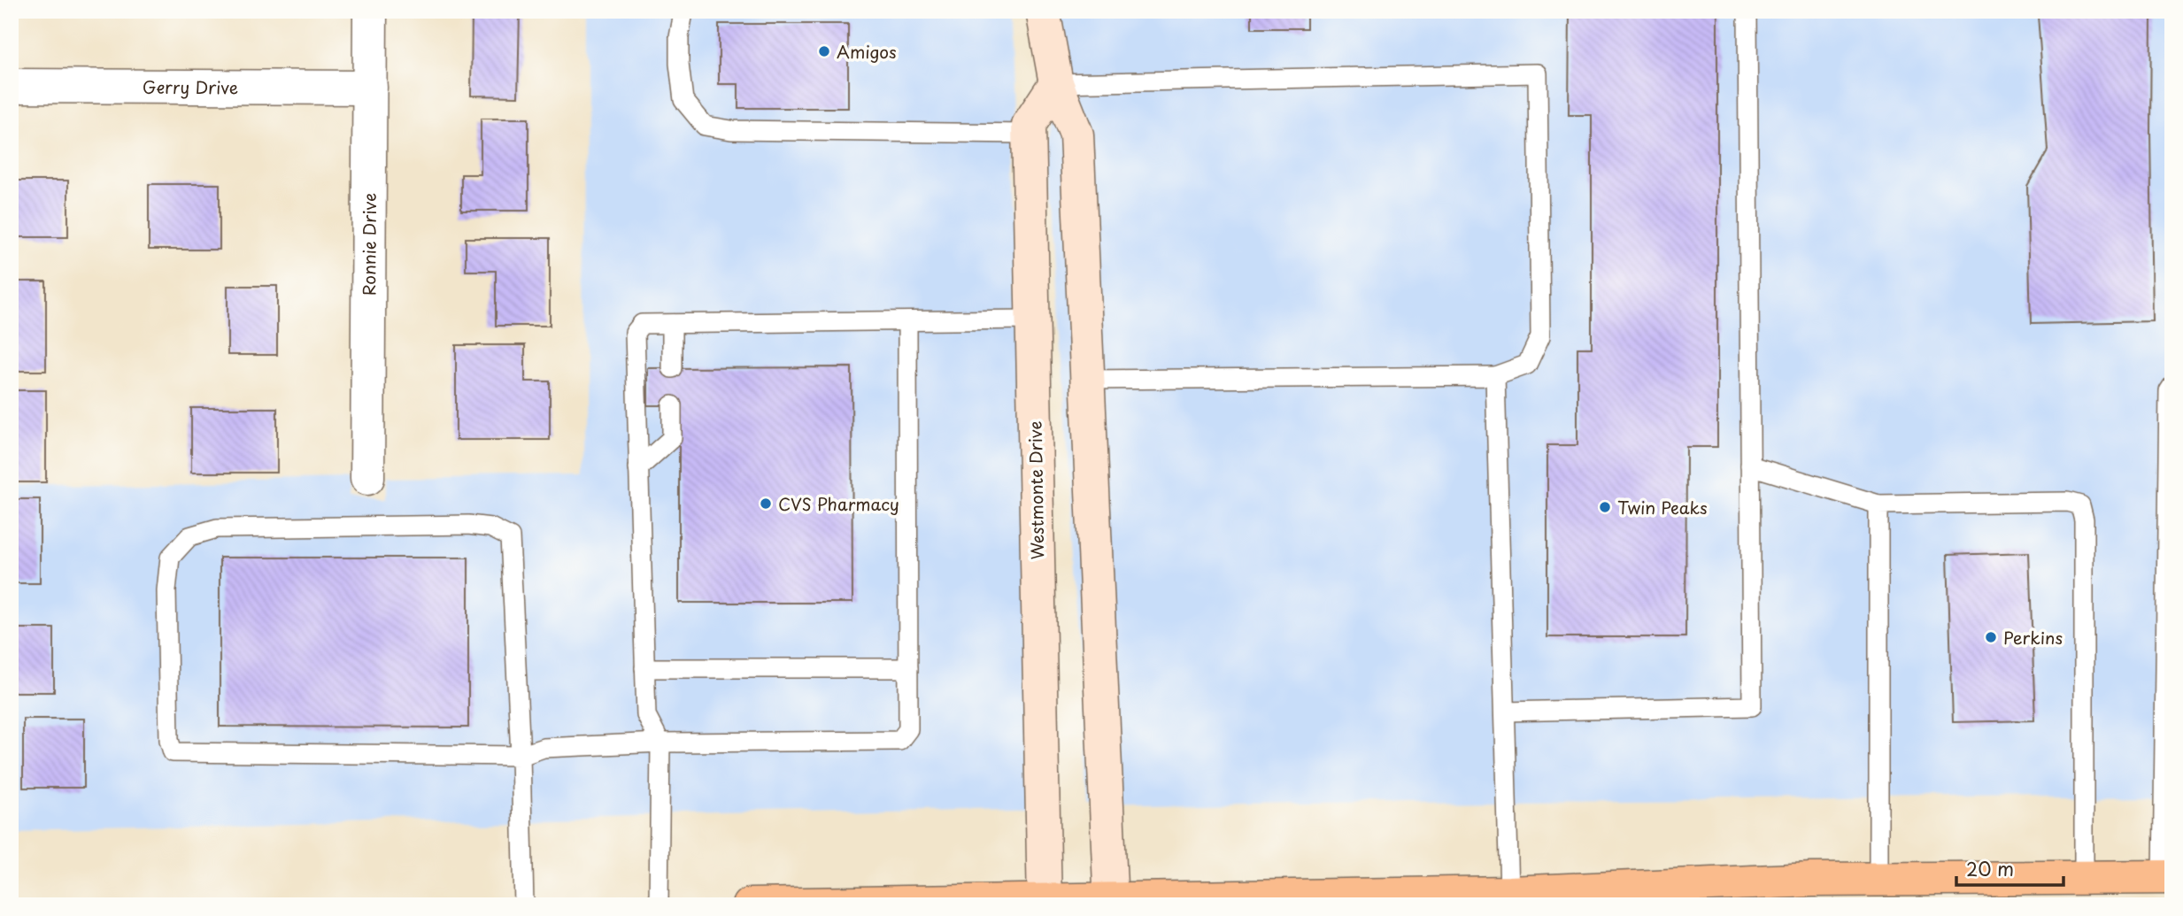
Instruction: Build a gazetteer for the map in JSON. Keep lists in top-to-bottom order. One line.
{"streets":{"street":["Gerry Drive","Ronnie Drive","Westmonte Drive"]},"crossings":[["Gerry Drive","Ronnie Drive"]],"places":["Amigos","CVS Pharmacy","Twin Peaks","Perkins"],"scale_bar":"20 m"}
